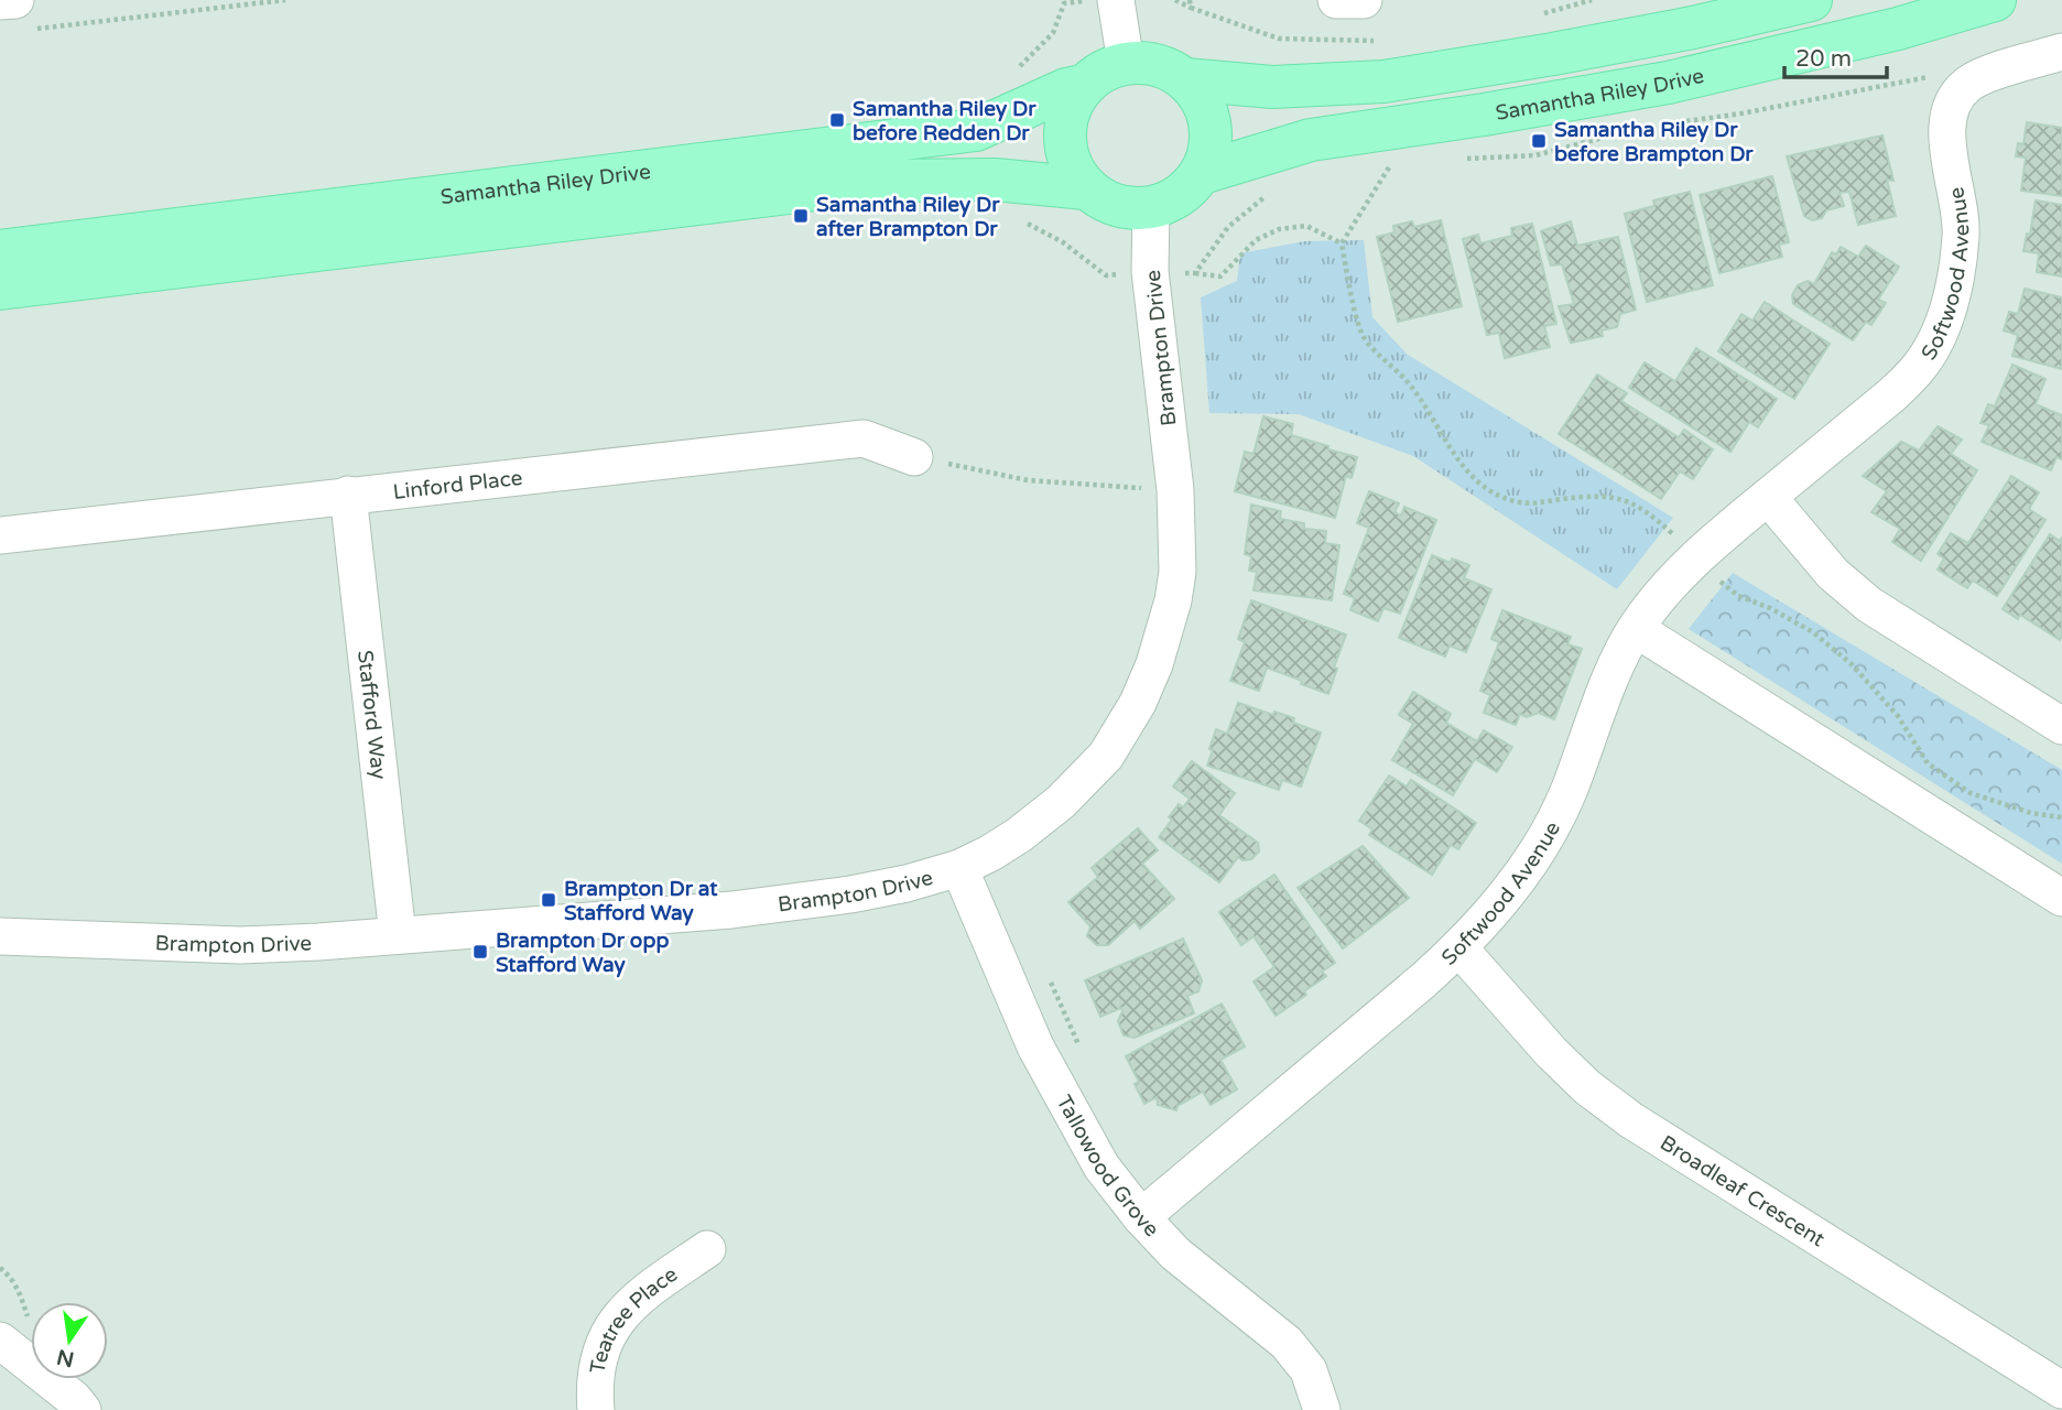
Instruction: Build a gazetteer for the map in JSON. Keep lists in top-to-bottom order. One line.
{"streets":{"main road":["Samantha Riley Drive"],"street":["Softwood Avenue","Brampton Drive","Linford Place","Stafford Way","Tallowood Grove","Broadleaf Crescent","Teatree Place"]},"crossings":[["Samantha Riley Drive","Brampton Drive"],["Softwood Avenue","Tallowood Grove"],["Softwood Avenue","Broadleaf Crescent"],["Brampton Drive","Stafford Way"],["Brampton Drive","Tallowood Grove"],["Linford Place","Stafford Way"]],"places":{"transit":["Samantha Riley Dr before Redden Dr","Samantha Riley Dr before Brampton Dr","Samantha Riley Dr after Brampton Dr","Brampton Dr at Stafford Way","Brampton Dr opp Stafford Way"]},"scale_bar":"20 m","north":"bottom"}
